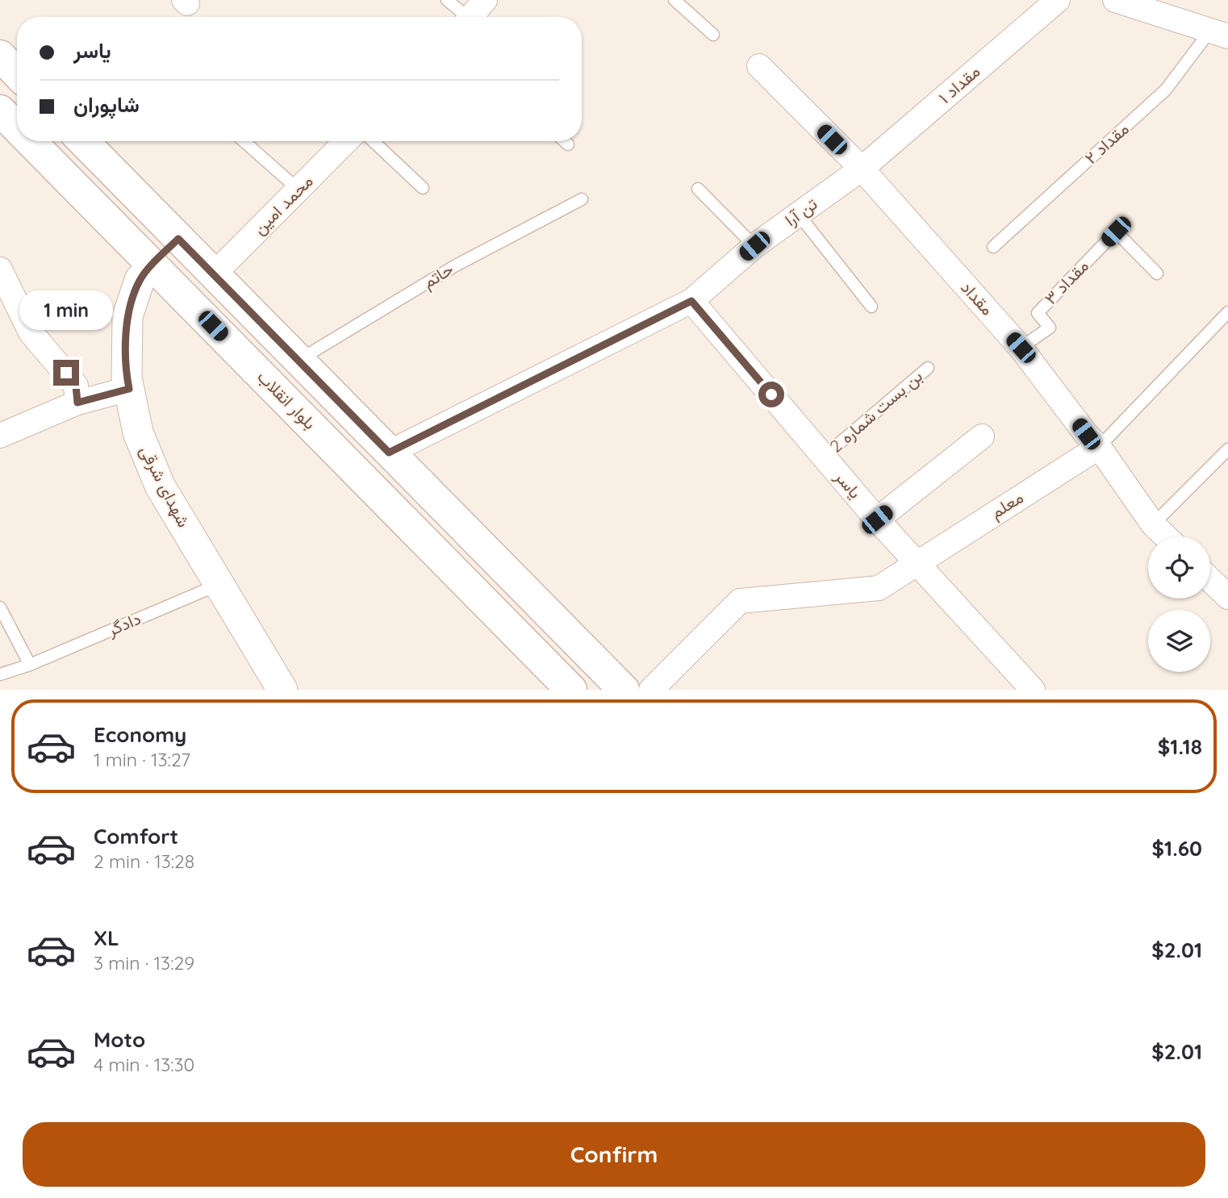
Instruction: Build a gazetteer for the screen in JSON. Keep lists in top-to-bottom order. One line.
{"streets":{"main road":["بلوار انقلاب"],"street":["مقداد ۱","محمد امین","تن آرا","مقداد","یاسر","شهدای شرقی","معلم"],"lane":["مقداد ۲","حاتم","مقداد ۳","بن بست شماره 2","دادگر"]},"crossings":[["مقداد ۱","تن آرا"],["مقداد ۱","مقداد"],["تن آرا","مقداد"],["تن آرا","یاسر"],["مقداد ۳","مقداد"],["مقداد","معلم"],["بلوار انقلاب","شهدای شرقی"],["بن بست شماره 2","یاسر"],["یاسر","معلم"],["شهدای شرقی","دادگر"]],"page":{"banner":["یاسر","شاپوران"],"bubble":"1 min","list":[{"name":"Economy","note":"1 min · 13:27","value":"$1.18"},{"name":"Comfort","note":"2 min · 13:28","value":"$1.60"},{"name":"XL","note":"3 min · 13:29","value":"$2.01"},{"name":"Moto","note":"4 min · 13:30","value":"$2.01"}],"buttons":"Confirm"}}
